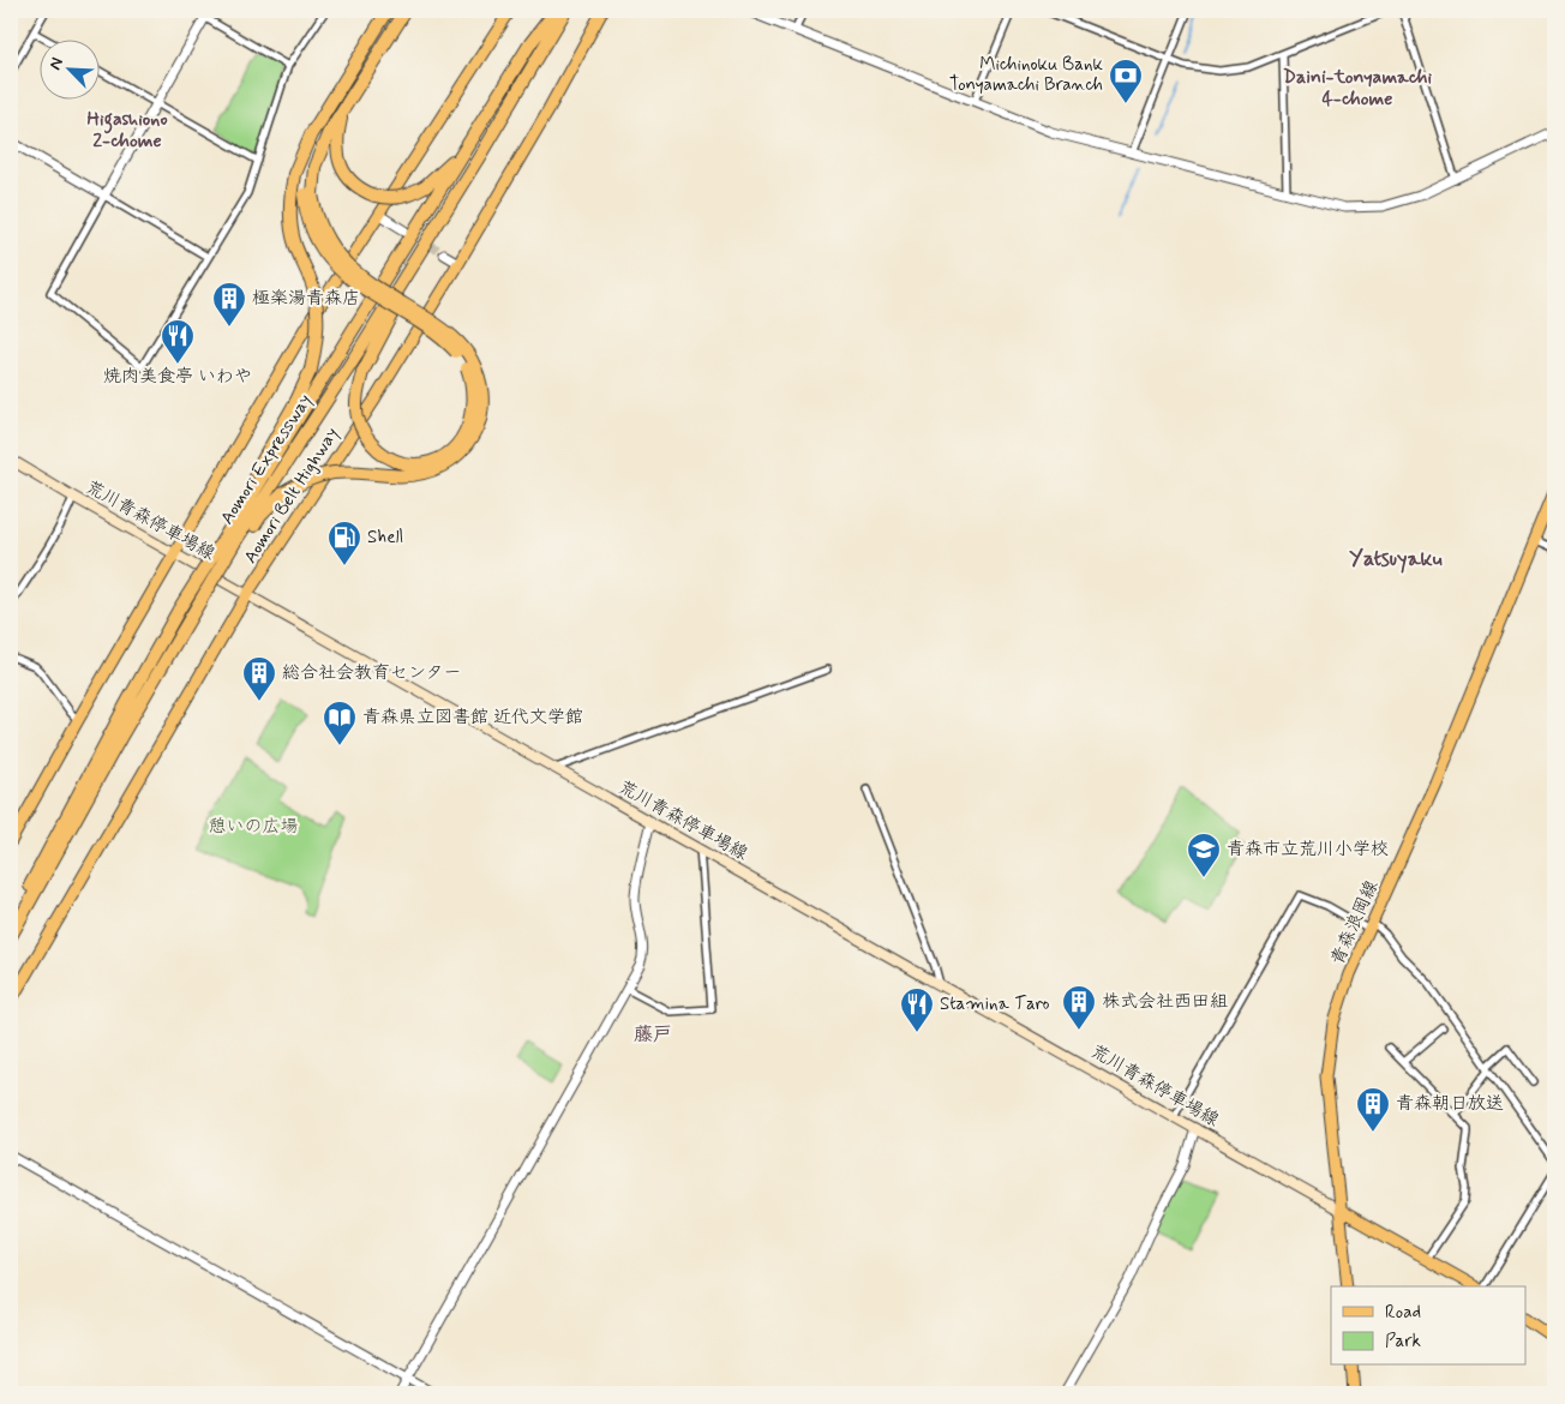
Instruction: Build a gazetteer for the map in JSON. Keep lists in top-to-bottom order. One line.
{"streets":{"highway":["Aomori Expressway"],"main road":["Aomori Belt Highway","荒川青森停車場線","青森浪岡線"]},"crossings":[["Aomori Belt Highway","荒川青森停車場線"],["荒川青森停車場線","青森浪岡線"]],"districts":["Daini-tonyamachi 4-chome","Higashiono 2-chome","Yatsuyaku","藤戸"],"parks":["憩いの広場"],"places":{"bank":["Michinoku Bank Tonyamachi Branch"],"building":["極楽湯青森店","総合社会教育センター","株式会社西田組","青森朝日放送"],"restaurant":["焼肉美食亭 いわや","Stamina Taro"],"fuel station":["Shell"],"library":["青森県立図書館 近代文学館"],"school or university":["青森市立荒川小学校"]},"legend":["Road","Park"],"north":"top left"}
